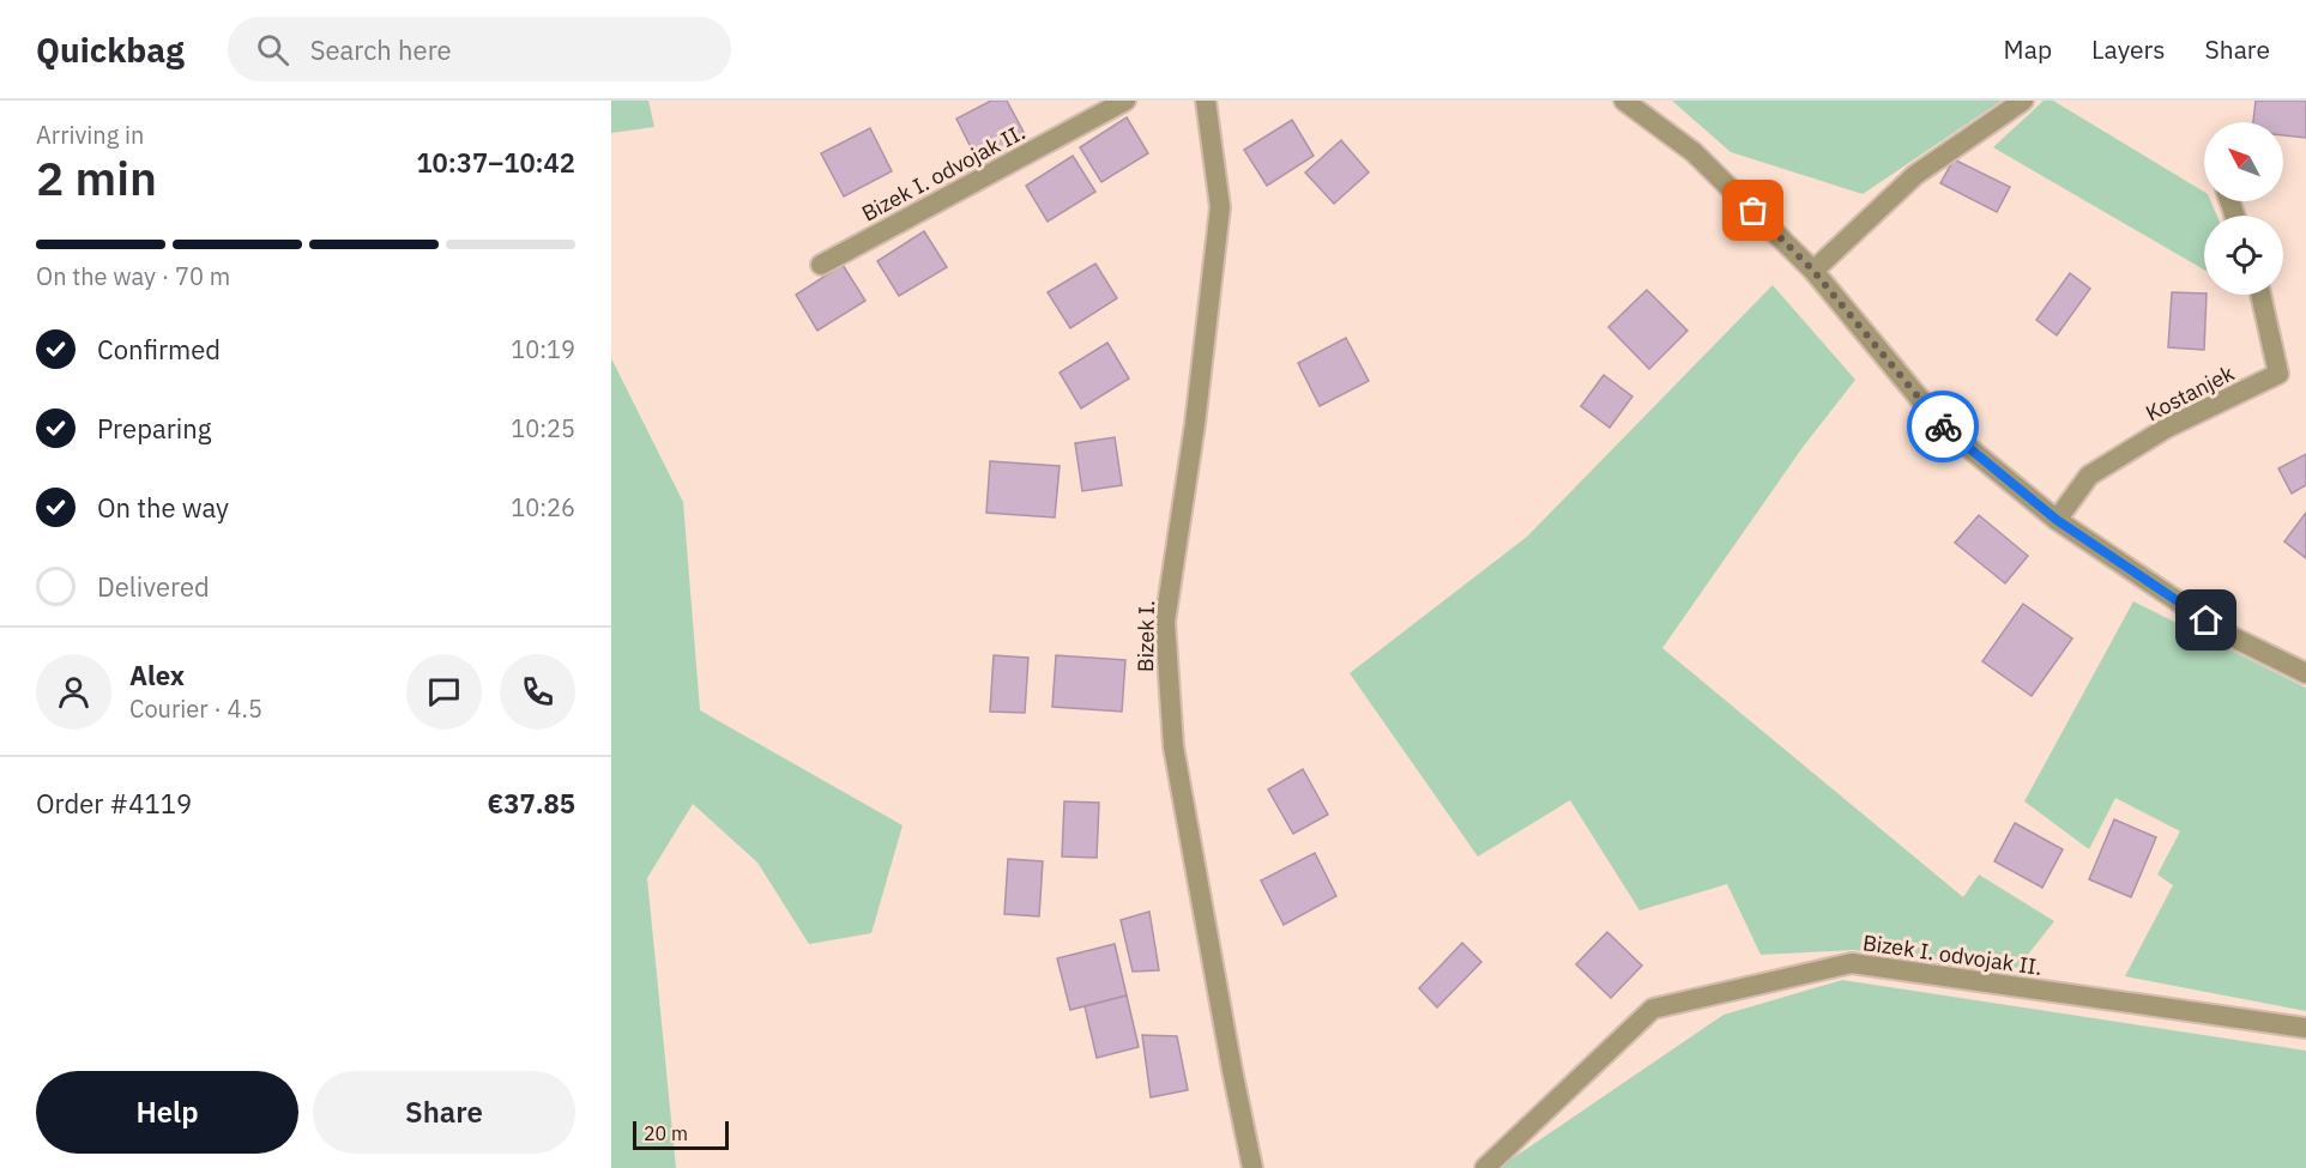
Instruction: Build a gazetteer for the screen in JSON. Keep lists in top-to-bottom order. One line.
{"streets":{"street":["Bizek I. odvojak II.","Kostanjek","Bizek I."]},"scale_bar":"20 m","north":"top left","page":{"header":"Quickbag","search":"Search here","nav":["Map","Layers","Share"],"heading":["2 min","Arriving in","10:37–10:42"],"panel":["Alex","Courier · 4.5","Order #4119","€37.85"],"bar":"On the way · 70 m","list":[["Confirmed","10:19"],["Preparing","10:25"],["On the way","10:26"],"Delivered"],"buttons":["Help","Share"],"scale":"20 m"}}
